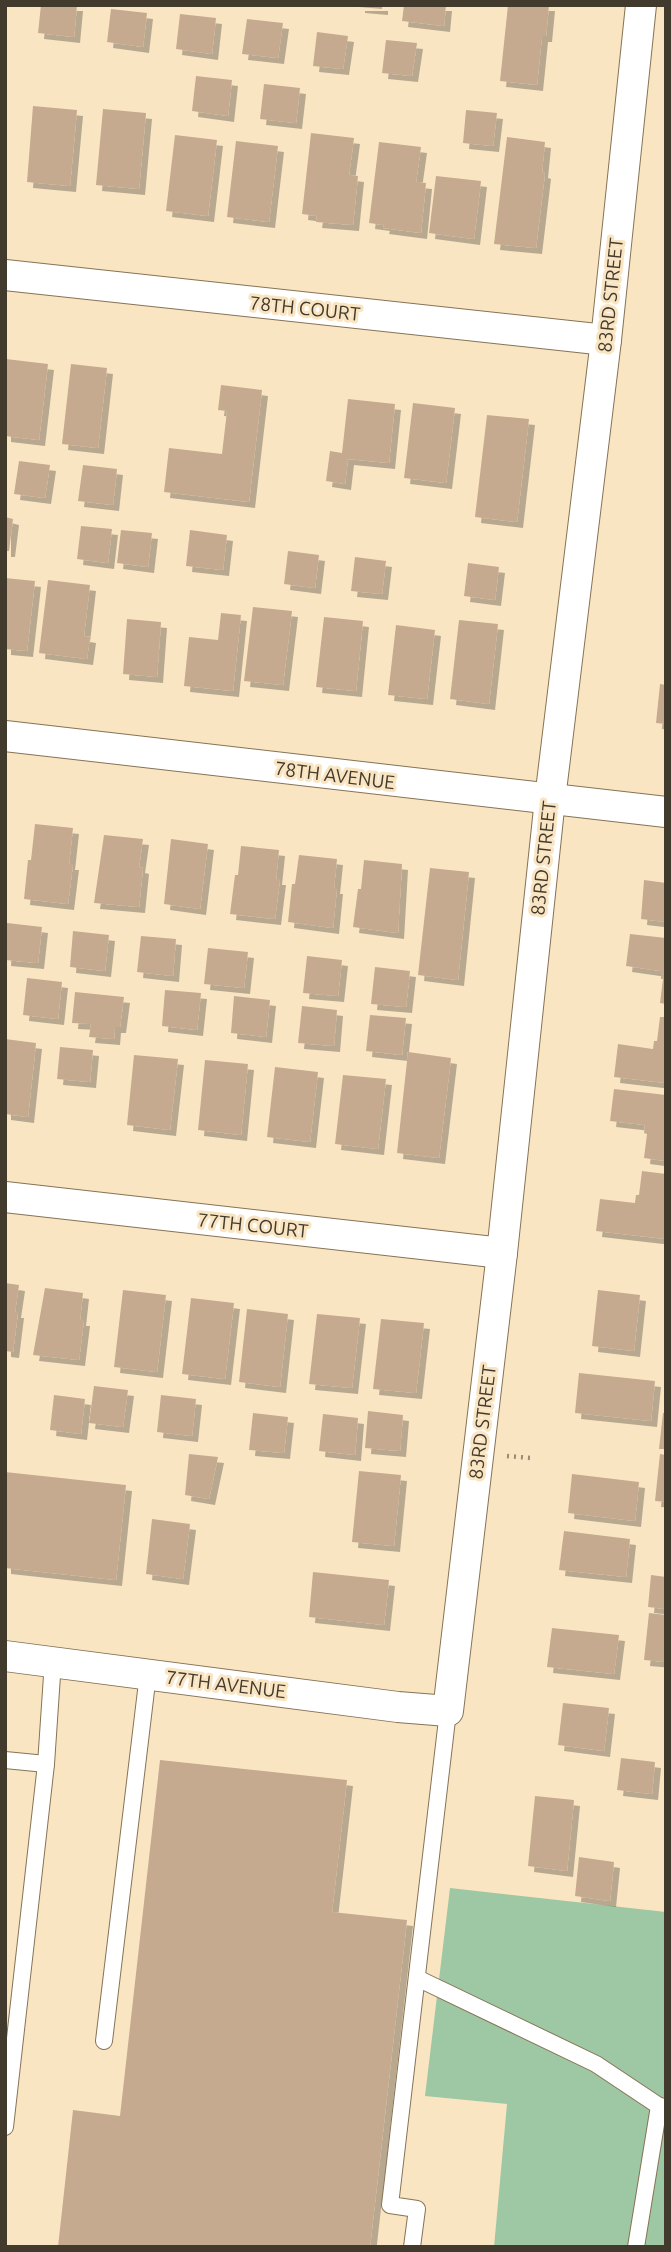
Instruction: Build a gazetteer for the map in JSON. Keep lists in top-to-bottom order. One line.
{"streets":{"street":["83RD STREET","78TH COURT","78TH AVENUE","77TH COURT","77TH AVENUE"]},"crossings":[["83RD STREET","78TH COURT"],["83RD STREET","78TH AVENUE"],["83RD STREET","77TH COURT"],["83RD STREET","77TH AVENUE"]]}
